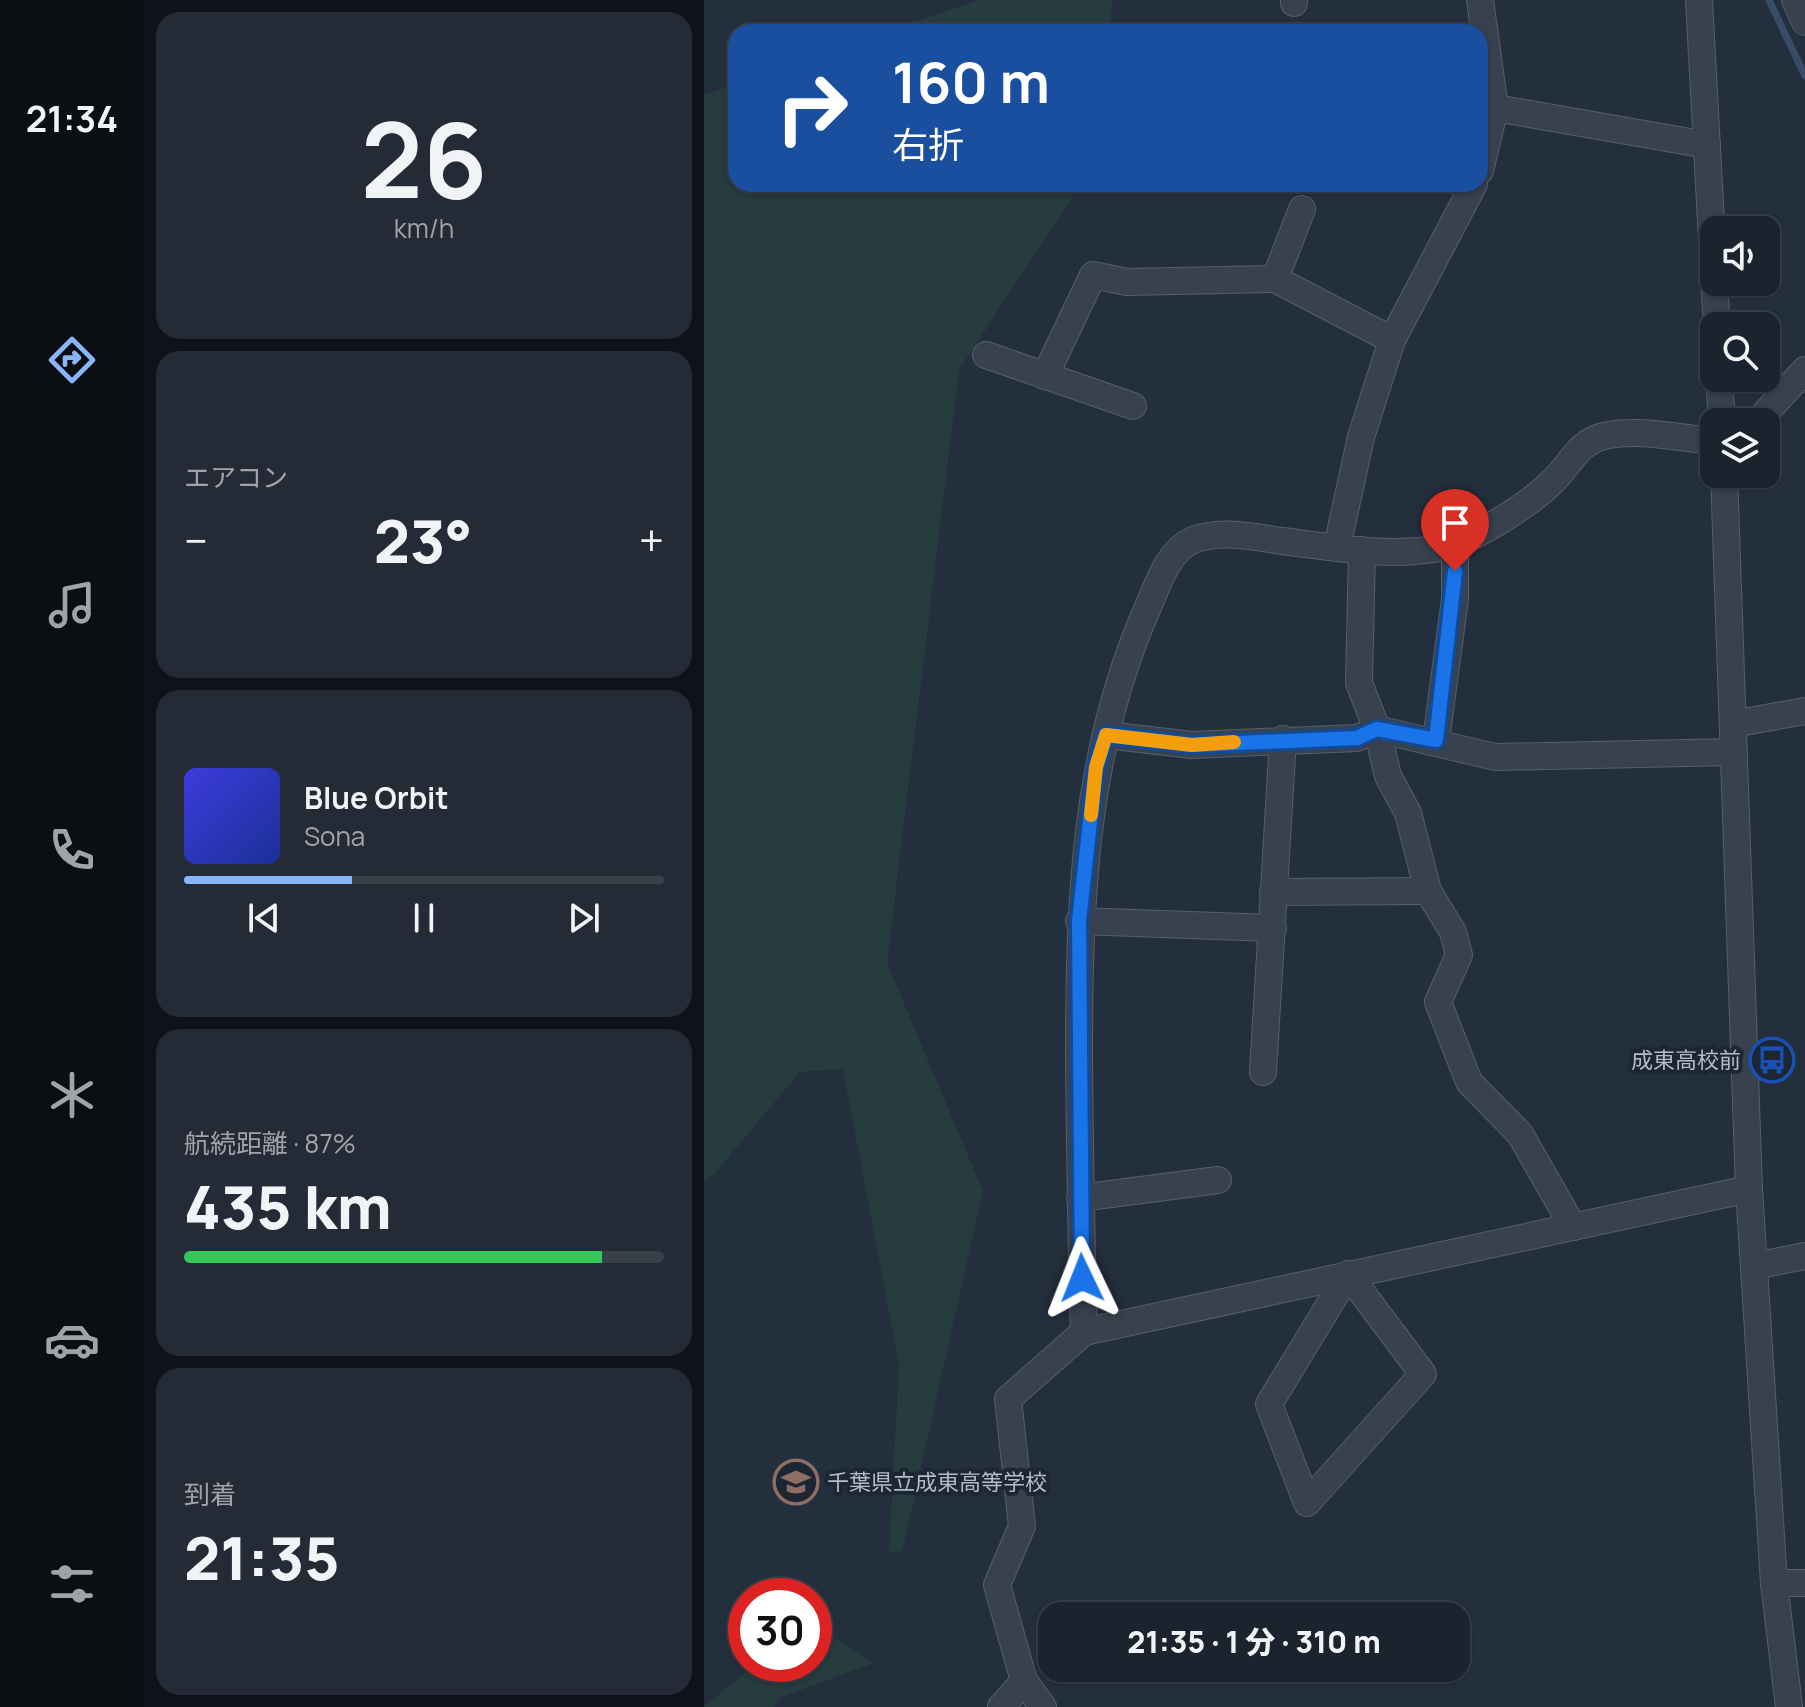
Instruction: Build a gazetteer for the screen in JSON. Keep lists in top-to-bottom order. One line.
{"places":{"bus stop":["成東高校前"],"school or university":["千葉県立成東高等学校"]},"page":{"tabs":"21:34","tile":[["26","km/h"],"エアコン",["航続距離 · 87%","435 km"],["到着","21:35"]],"turn":["160 m","右折"],"heat":["−","23°","+"],"song":["Blue Orbit","Sona"],"limit":"30","trip":"21:35 · 1 分 · 310 m"}}
